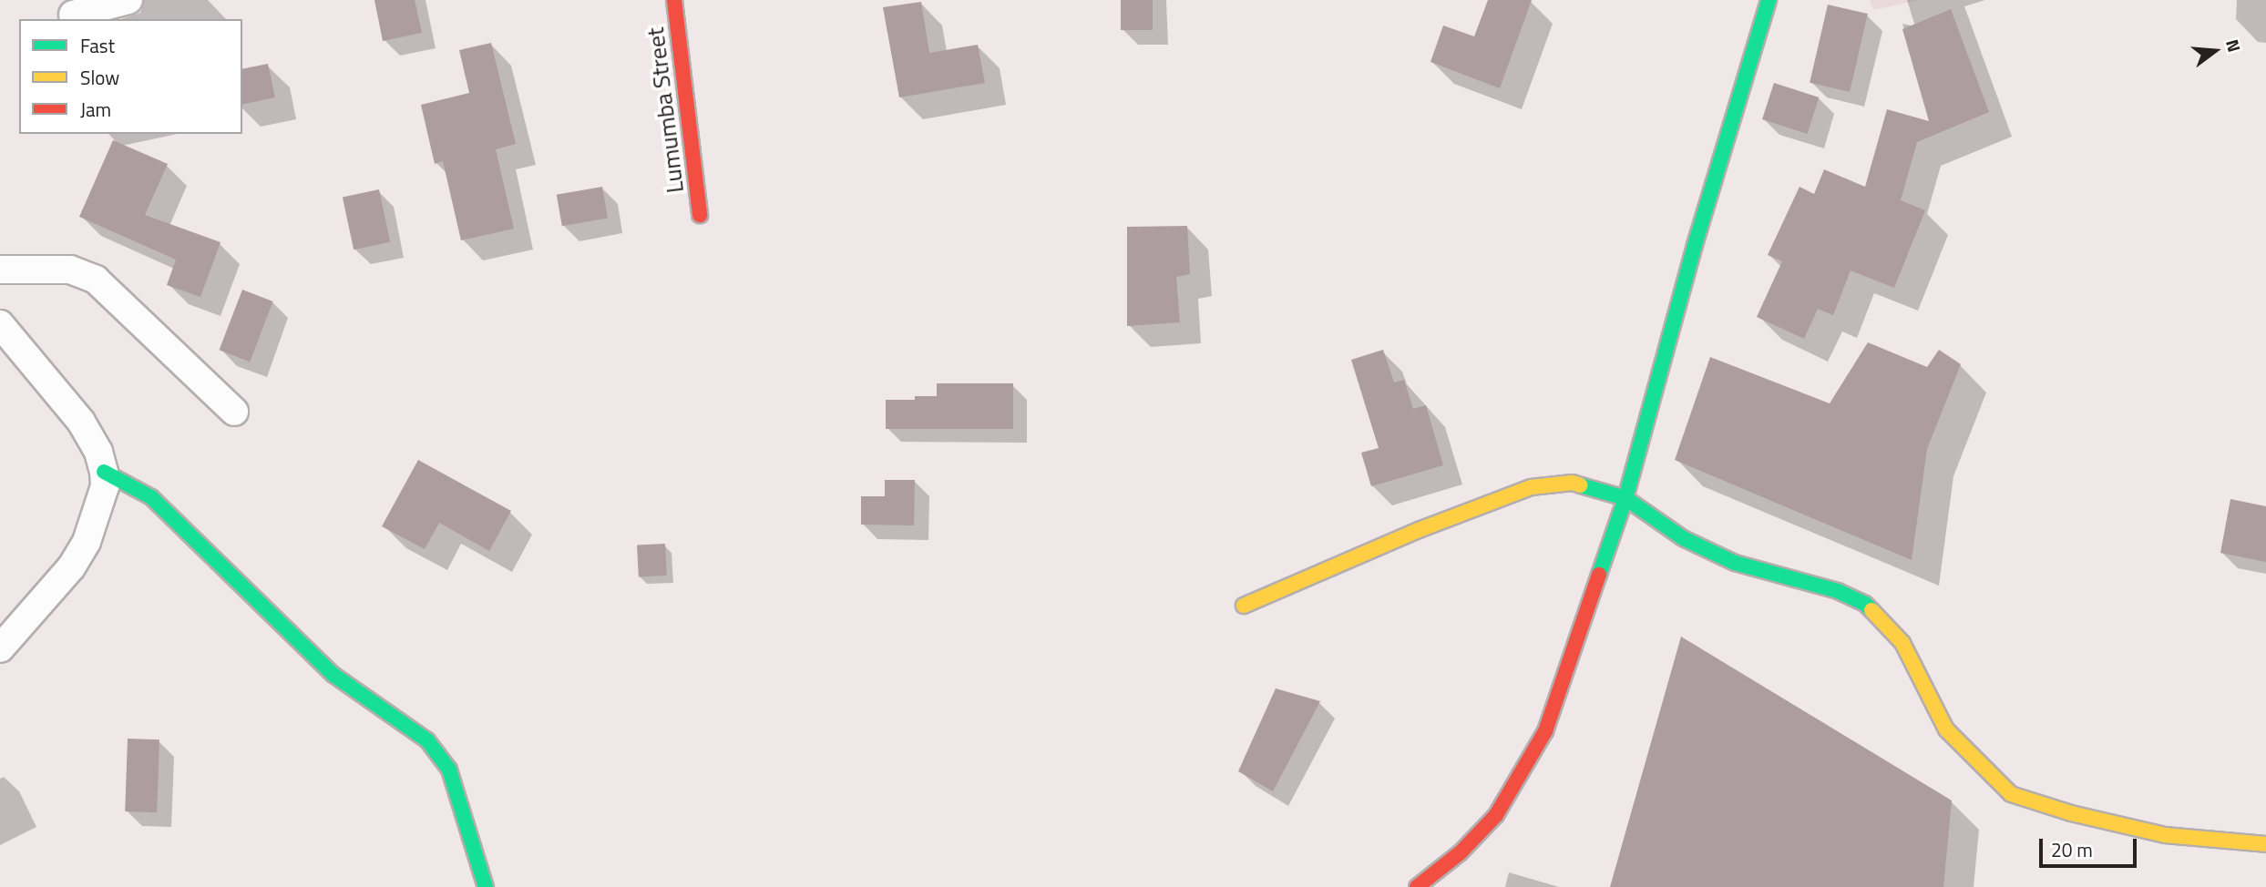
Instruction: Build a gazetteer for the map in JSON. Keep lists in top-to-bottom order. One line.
{"streets":{"street":["Lumumba Street"]},"legend":["Fast","Slow","Jam"],"scale_bar":"20 m","north":"right"}
